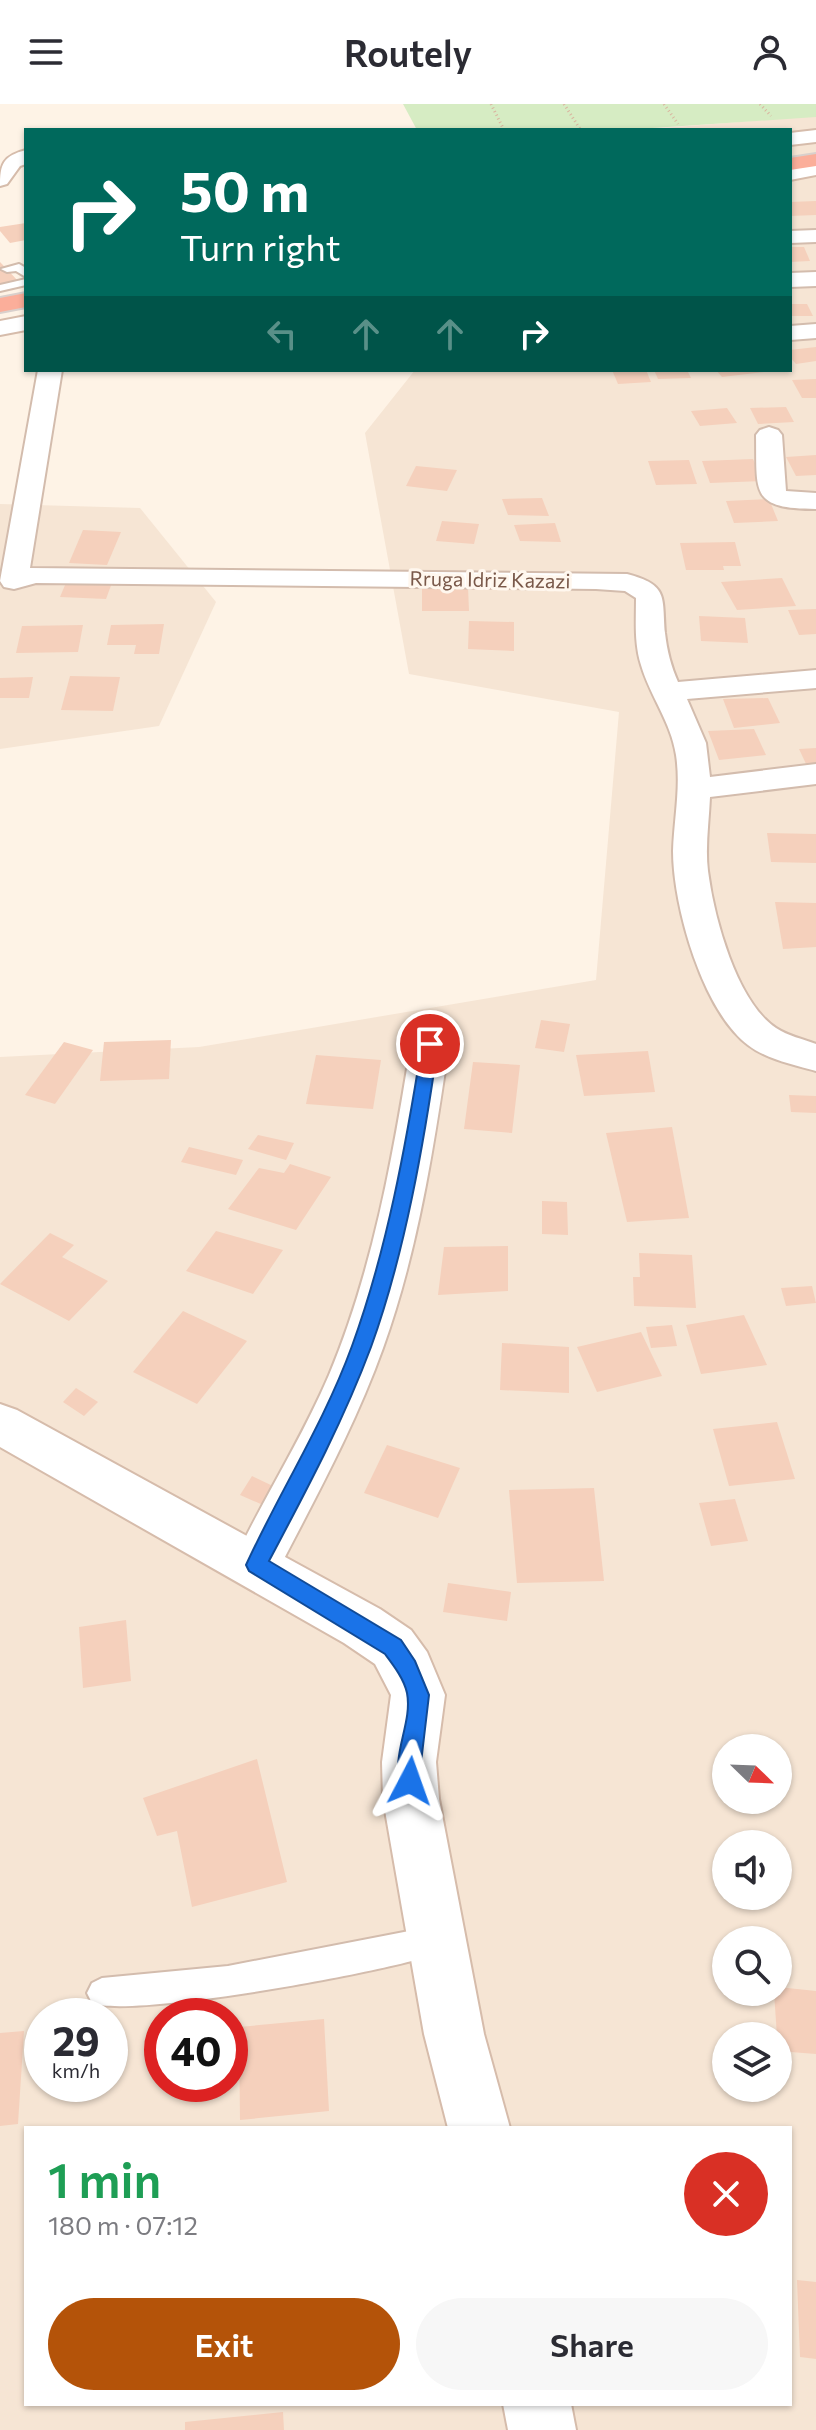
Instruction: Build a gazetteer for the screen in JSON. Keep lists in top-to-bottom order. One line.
{"streets":{"street":["Rruga Idriz Kazazi"]},"north":"bottom right","page":{"header":"Routely","turn":["50 m","Turn right"],"speed":"29 km/h","limit":"40","heading":["1 min","180 m · 07:12"],"buttons":["Exit","Share"]}}
